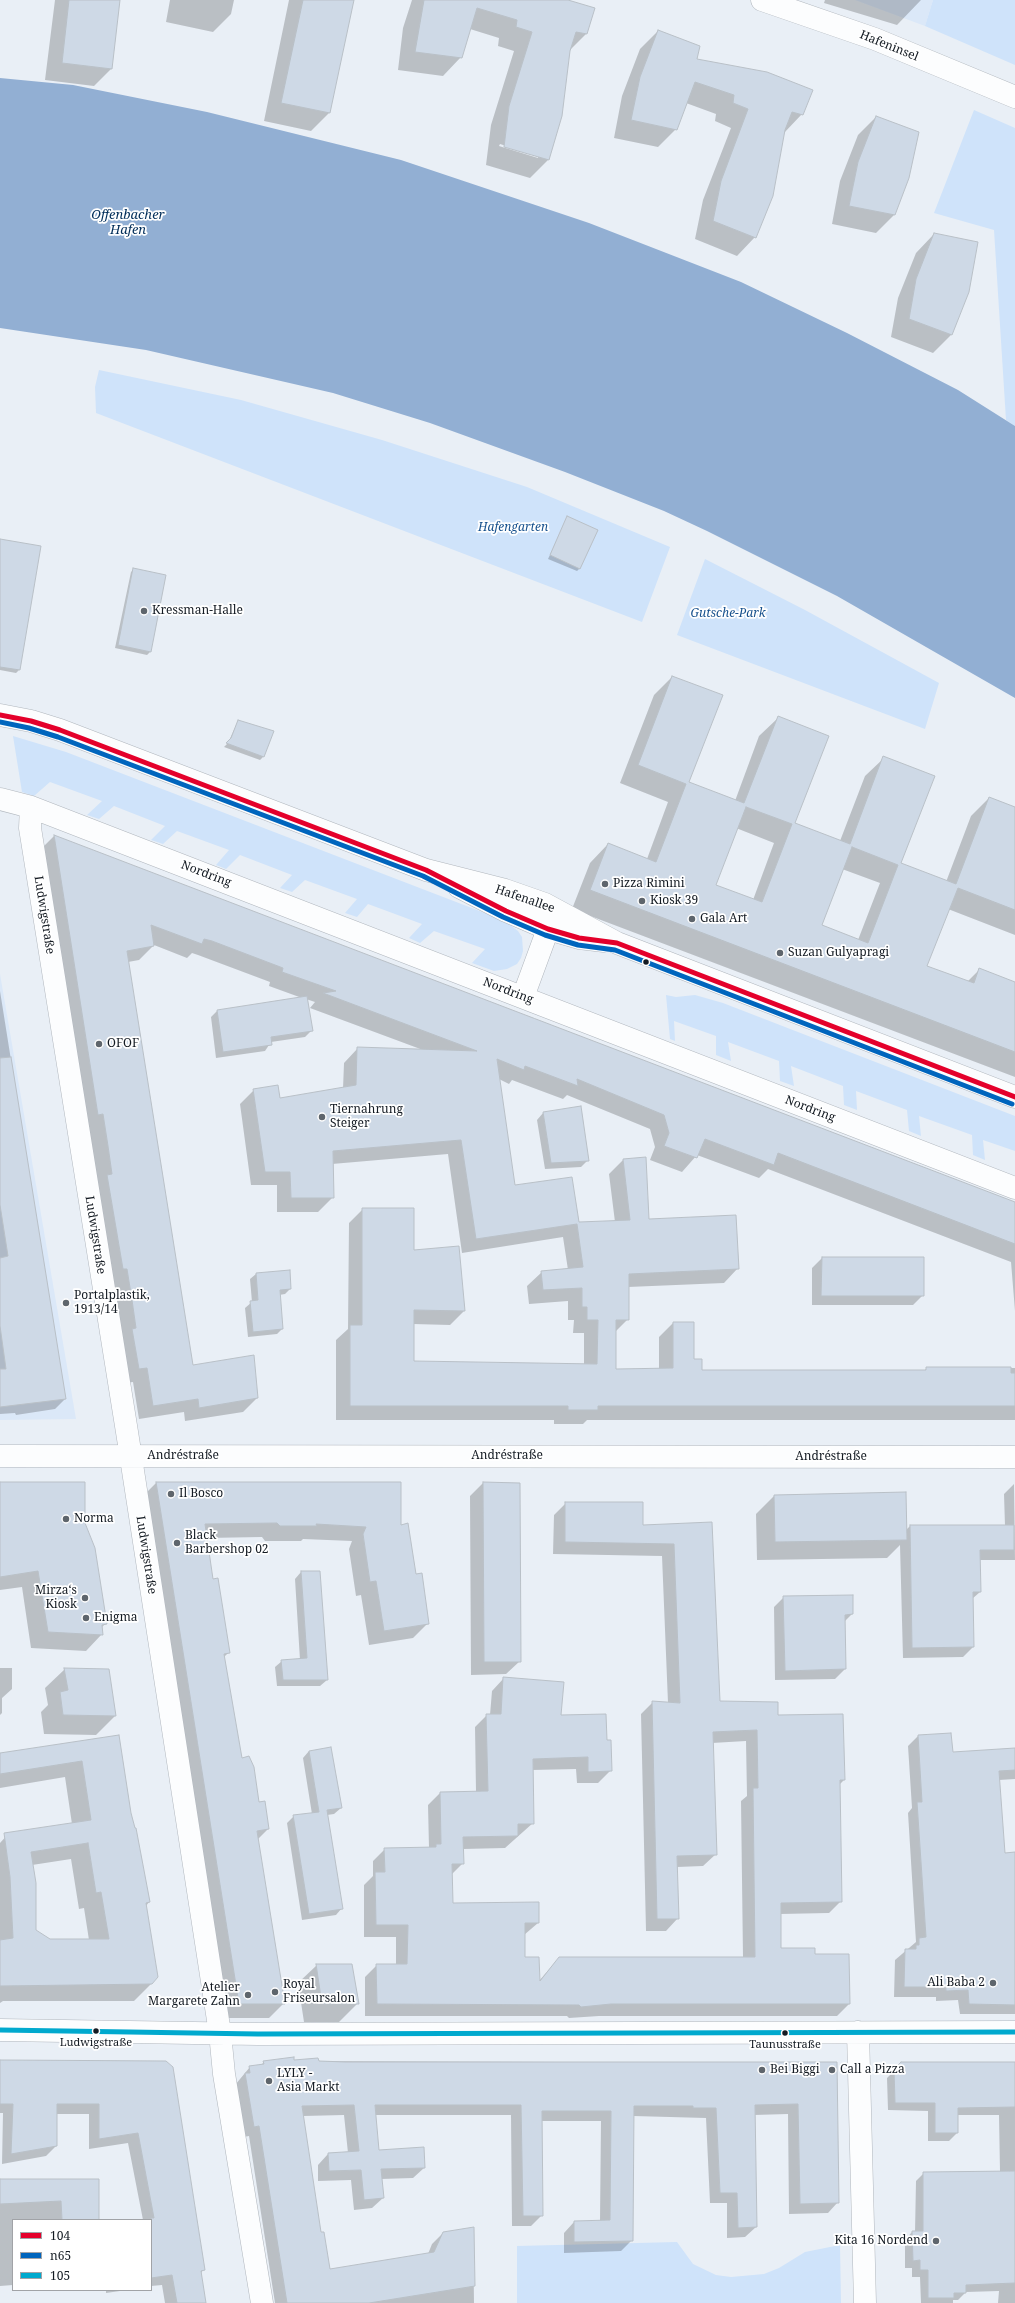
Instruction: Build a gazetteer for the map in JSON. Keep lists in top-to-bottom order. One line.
{"streets":{"street":["Hafeninsel","Nordring","Hafenallee","Ludwigstraße","Andréstraße"]},"crossings":[["Nordring","Ludwigstraße"],["Ludwigstraße","Andréstraße"]],"water":["Offenbacher Hafen"],"parks":["Hafengarten","Gutsche-Park"],"places":["Kressman-Halle","Pizza Rimini","Kiosk 39","Gala Art","Suzan Gulyapragi","OFOF","Tiernahrung Steiger","Portalplastik, 1913/14","Il Bosco","Norma","Black Barbershop 02","Mirza‘s Kiosk","Enigma","Ali Baba 2","Royal Friseursalon","Atelier Margarete Zahn","Ludwigstraße","Taunusstraße","Bei Biggi","Call a Pizza","LYLY - Asia Markt","Kita 16 Nordend"],"lines":["transit line 104","transit line n65","transit line 105"],"legend":["104","n65","105"]}
